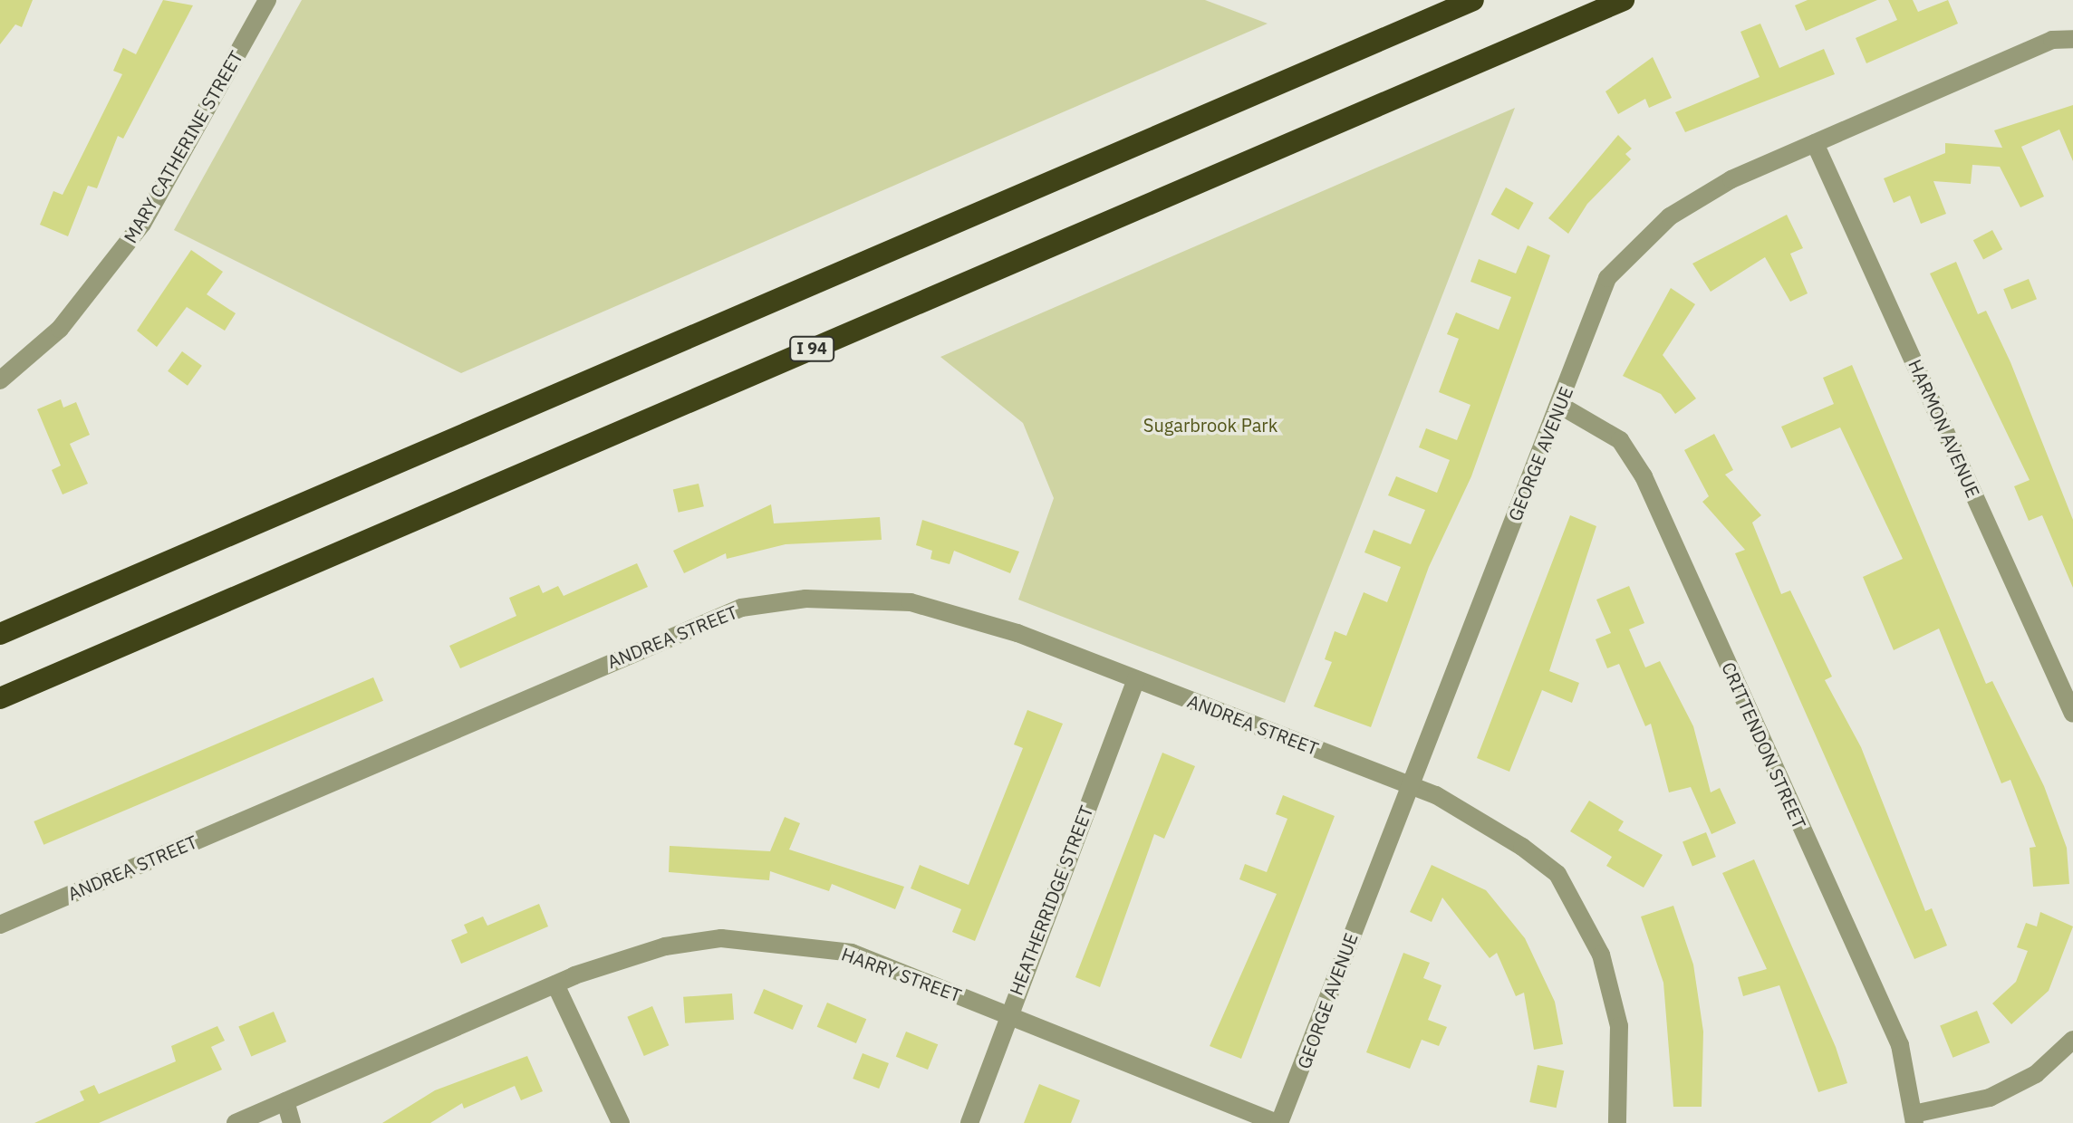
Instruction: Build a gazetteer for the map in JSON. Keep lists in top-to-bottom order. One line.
{"streets":{"highway":["I 94"],"street":["MARY CATHERINE STREET","HARMON AVENUE","GEORGE AVENUE","ANDREA STREET","CRITTENDON STREET","HEATHERRIDGE STREET","HARRY STREET"]},"crossings":[["HARMON AVENUE","GEORGE AVENUE"],["GEORGE AVENUE","ANDREA STREET"],["GEORGE AVENUE","CRITTENDON STREET"],["GEORGE AVENUE","HARRY STREET"],["ANDREA STREET","HEATHERRIDGE STREET"],["HEATHERRIDGE STREET","HARRY STREET"]],"parks":["Sugarbrook Park"]}
